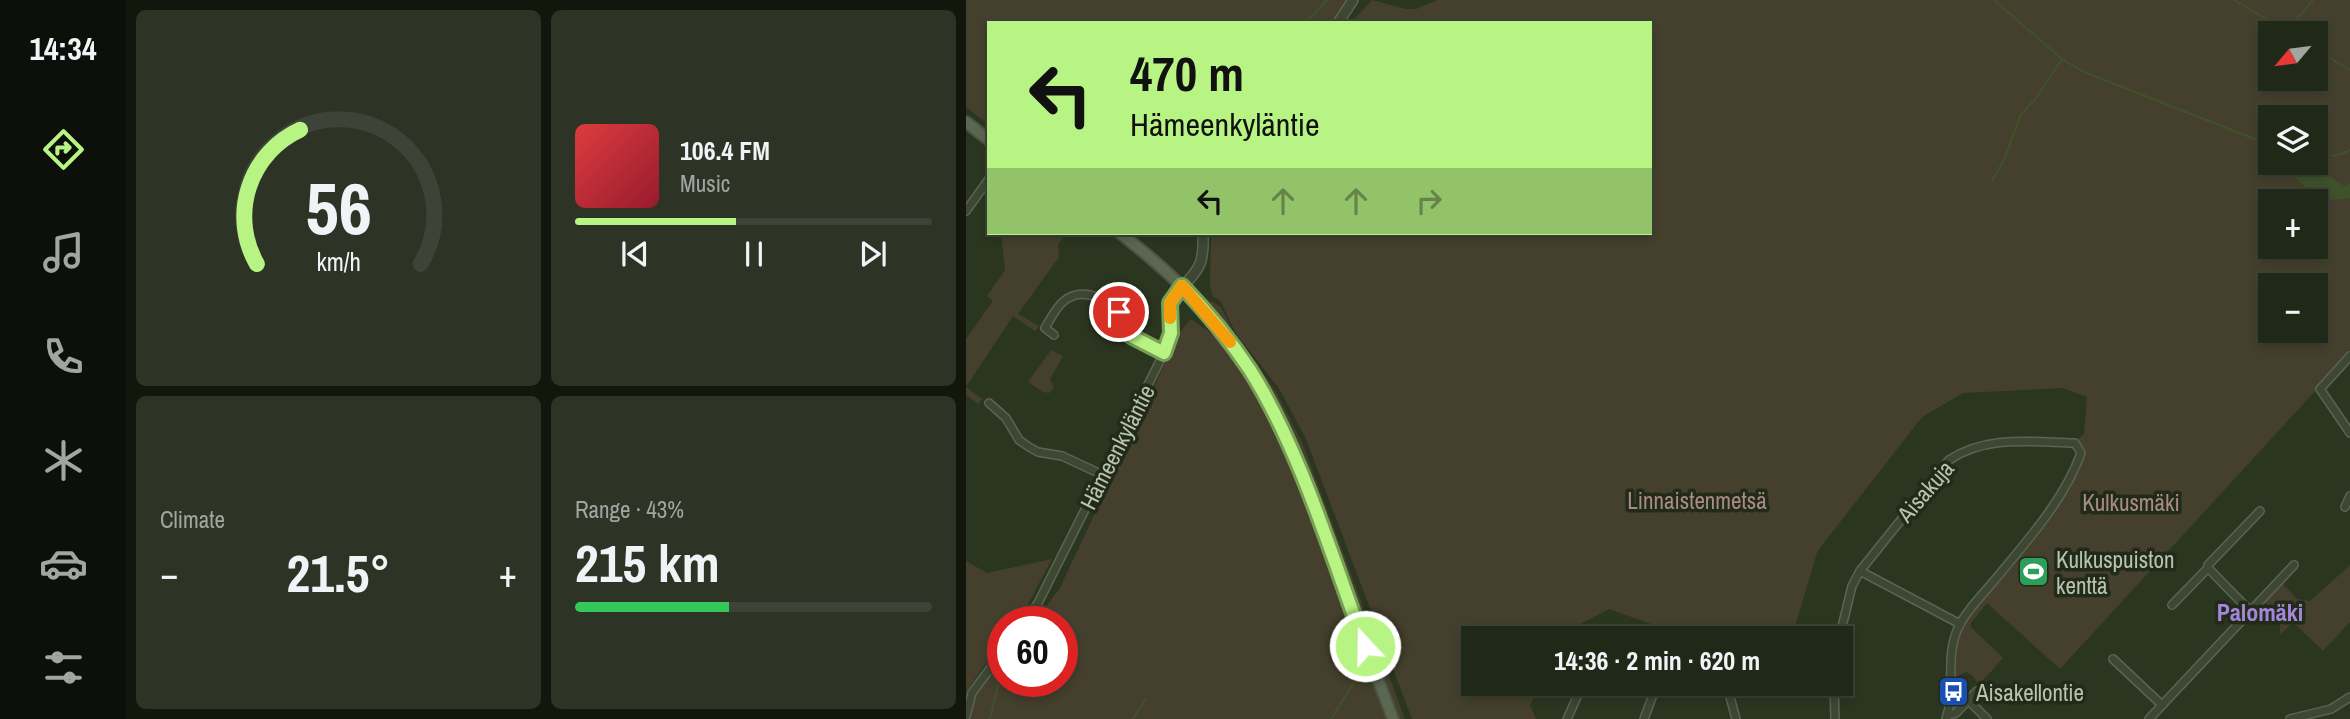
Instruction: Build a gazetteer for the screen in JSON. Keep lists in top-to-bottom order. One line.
{"streets":{"street":["Hämeenkyläntie","Aisakuja"]},"districts":["Palomäki"],"parks":["Linnaistenmetsä","Kulkusmäki"],"places":{"sports":["Kulkuspuiston kenttä"],"bus stop":["Aisakellontie"]},"north":"bottom left","page":{"tabs":"14:34","map_buttons":["+","−"],"turn":["470 m","Hämeenkyläntie"],"song":["106.4 FM","Music"],"tile":["Climate",["Range · 43%","215 km"]],"heat":["−","21.5°","+"],"limit":"60","trip":"14:36 · 2 min · 620 m","gauge":["56","km/h"]}}
